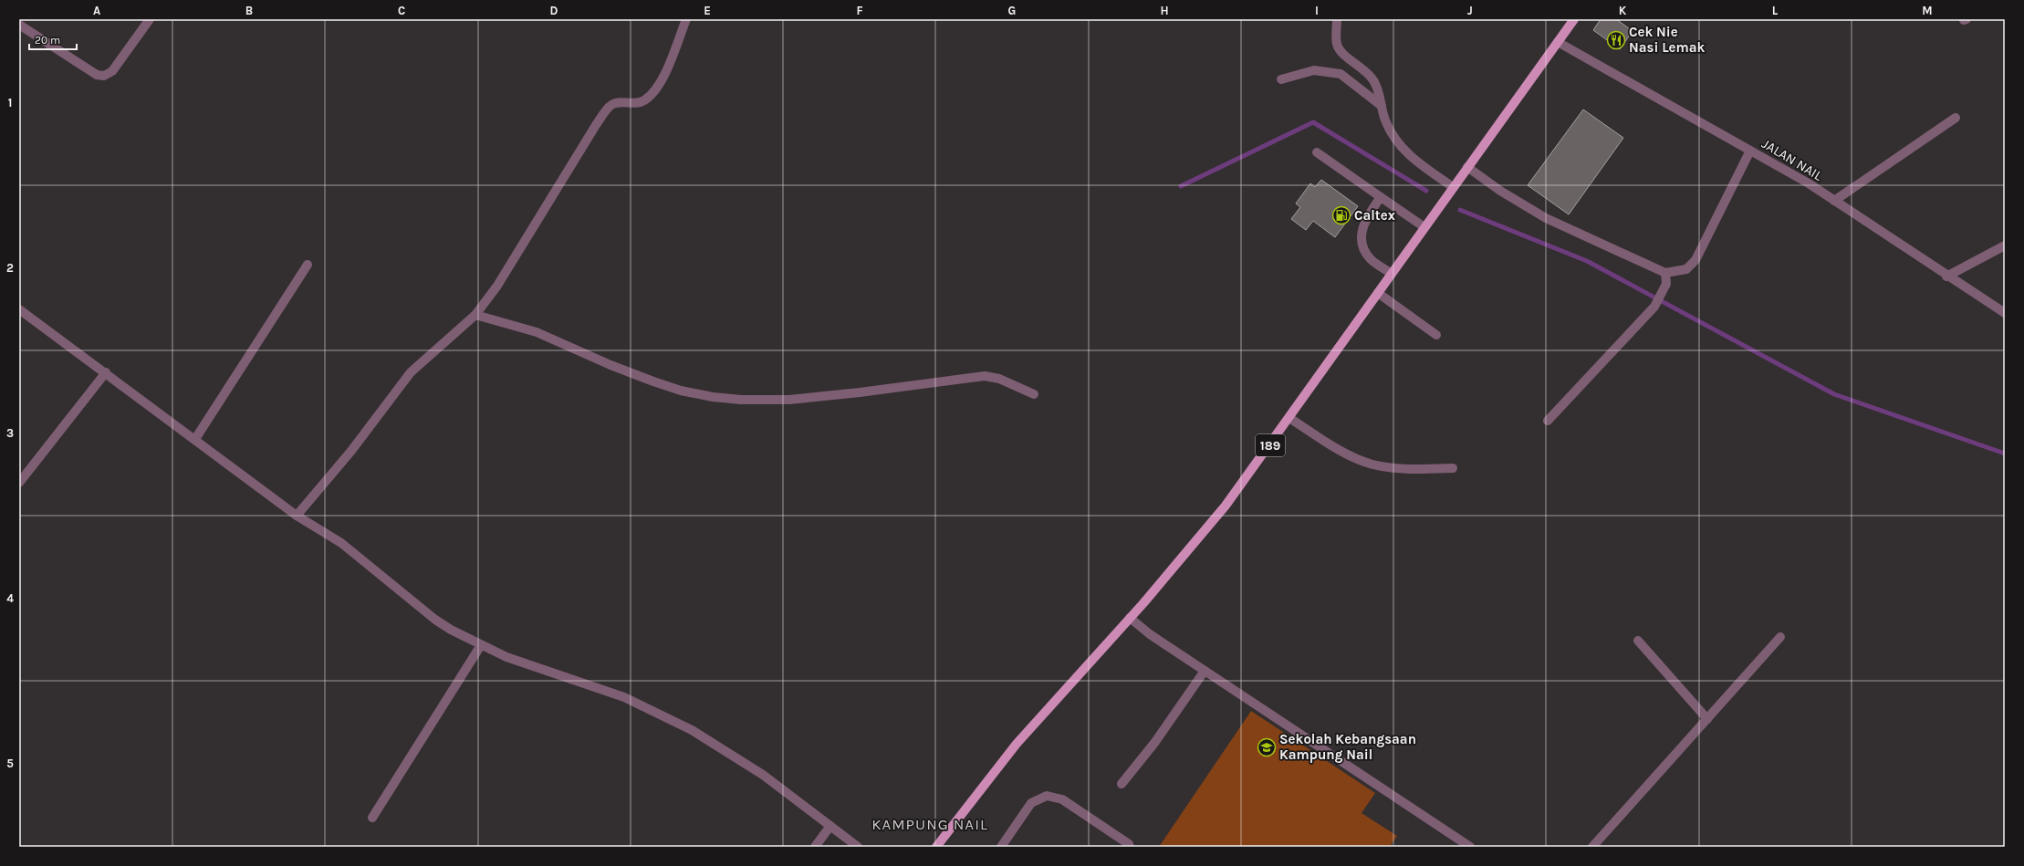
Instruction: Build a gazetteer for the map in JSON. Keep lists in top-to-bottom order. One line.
{"streets":{"main road":["189"],"street":["JALAN NAIL"]},"crossings":[["JALAN NAIL","189"]],"districts":["KAMPUNG NAIL"],"places":{"restaurant":["Cek Nie Nasi Lemak"],"fuel station":["Caltex"],"school or university":["Sekolah Kebangsaan Kampung Nail"]},"scale_bar":"20 m","grid":{"columns":["A","B","C","D","E","F","G","H","I","J","K","L","M"],"rows":["1","2","3","4","5"]}}
